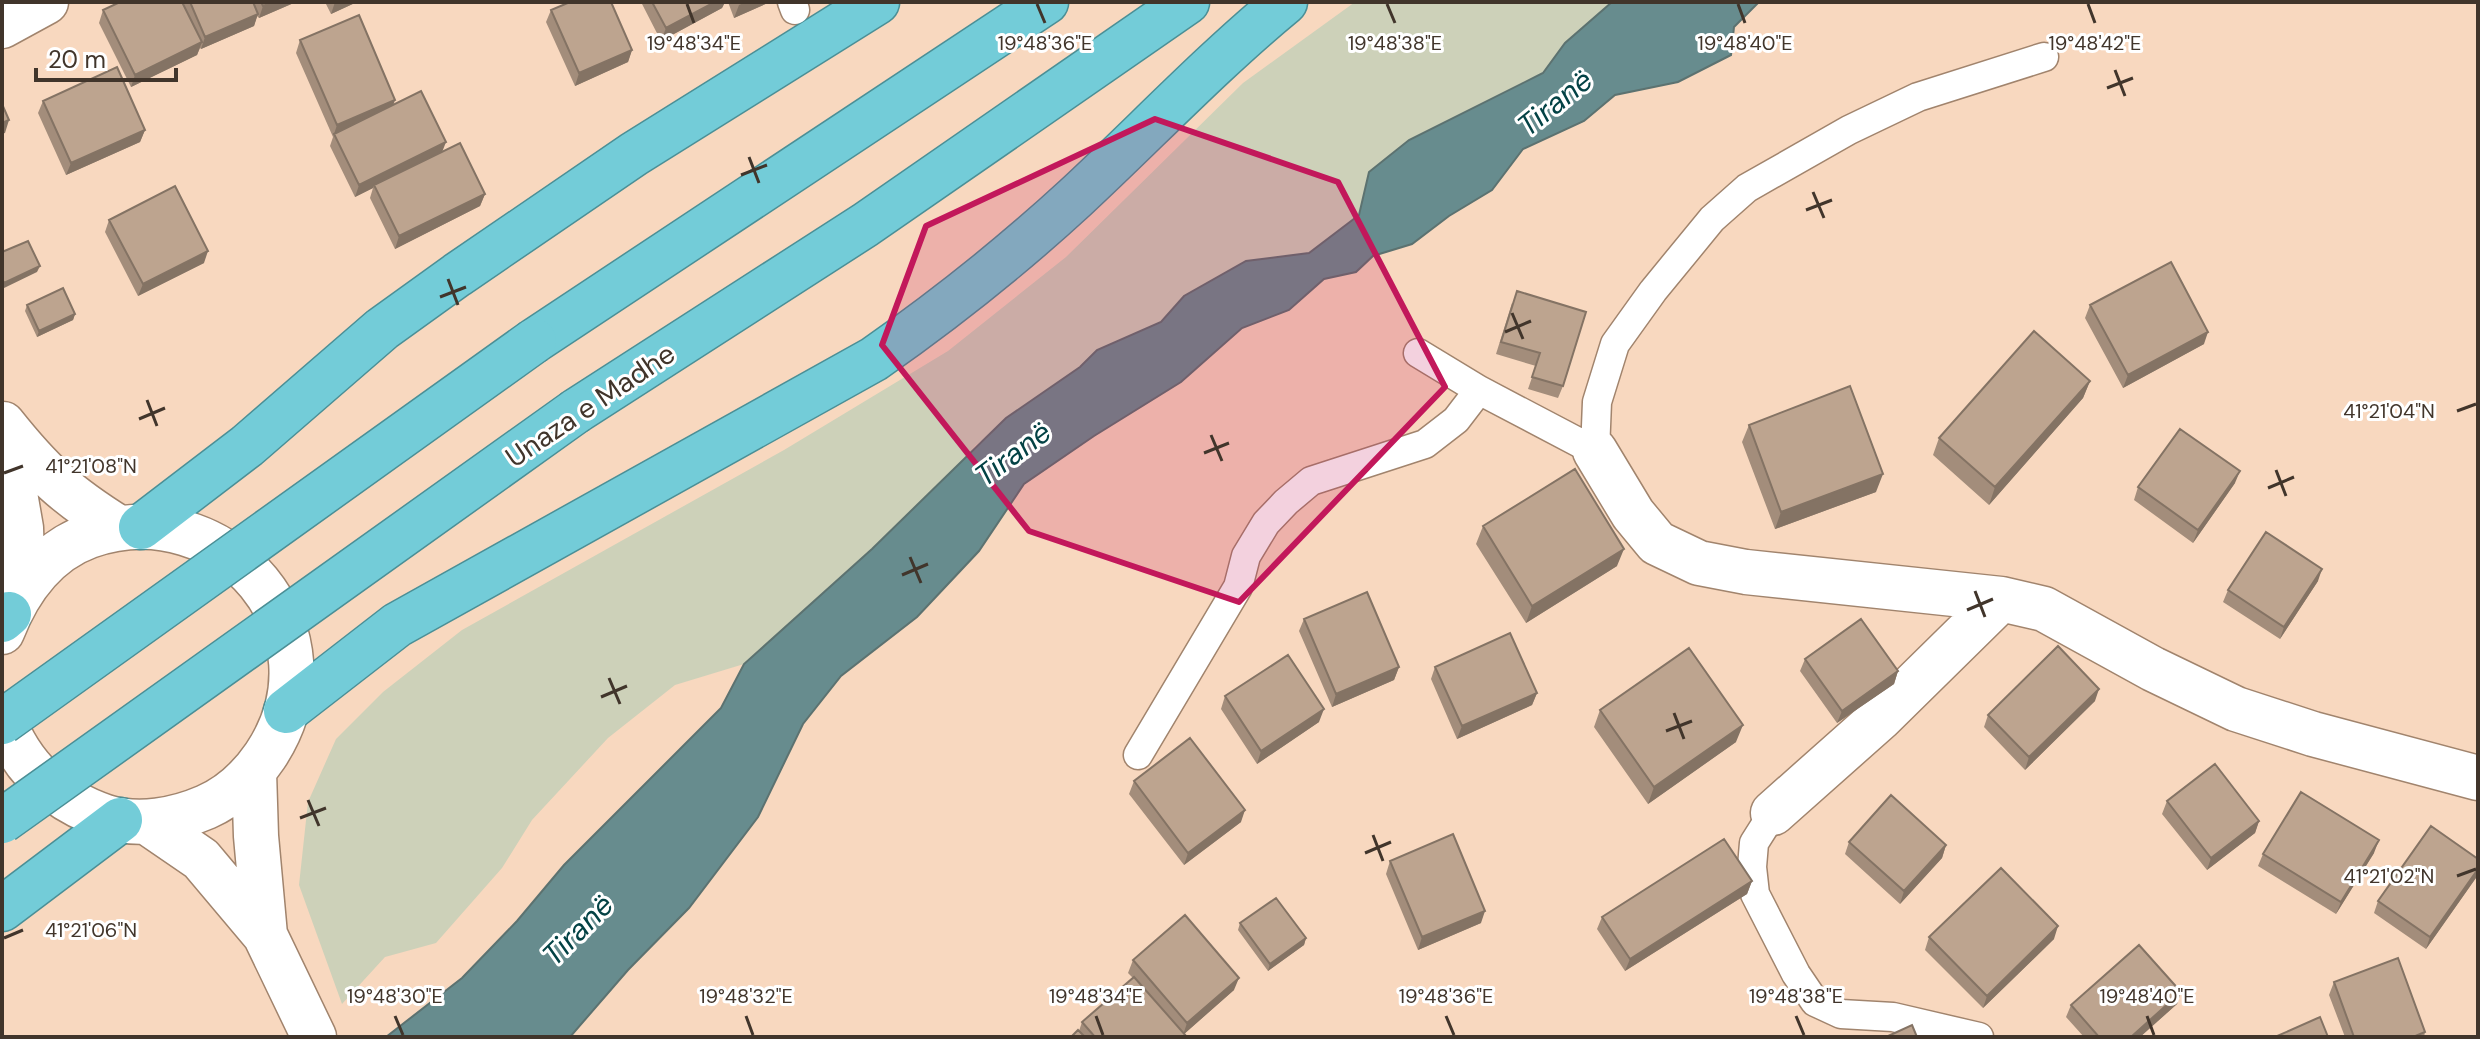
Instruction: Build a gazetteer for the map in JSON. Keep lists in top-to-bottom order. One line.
{"streets":{"highway":["Unaza e Madhe"]},"water":["Tiranë"],"scale_bar":"20 m","coordinates":["19°48'34\"E","19°48'36\"E","19°48'38\"E","19°48'40\"E","19°48'42\"E","41°21'04\"N","41°21'08\"N","41°21'02\"N","41°21'06\"N","19°48'30\"E","19°48'32\"E"]}
